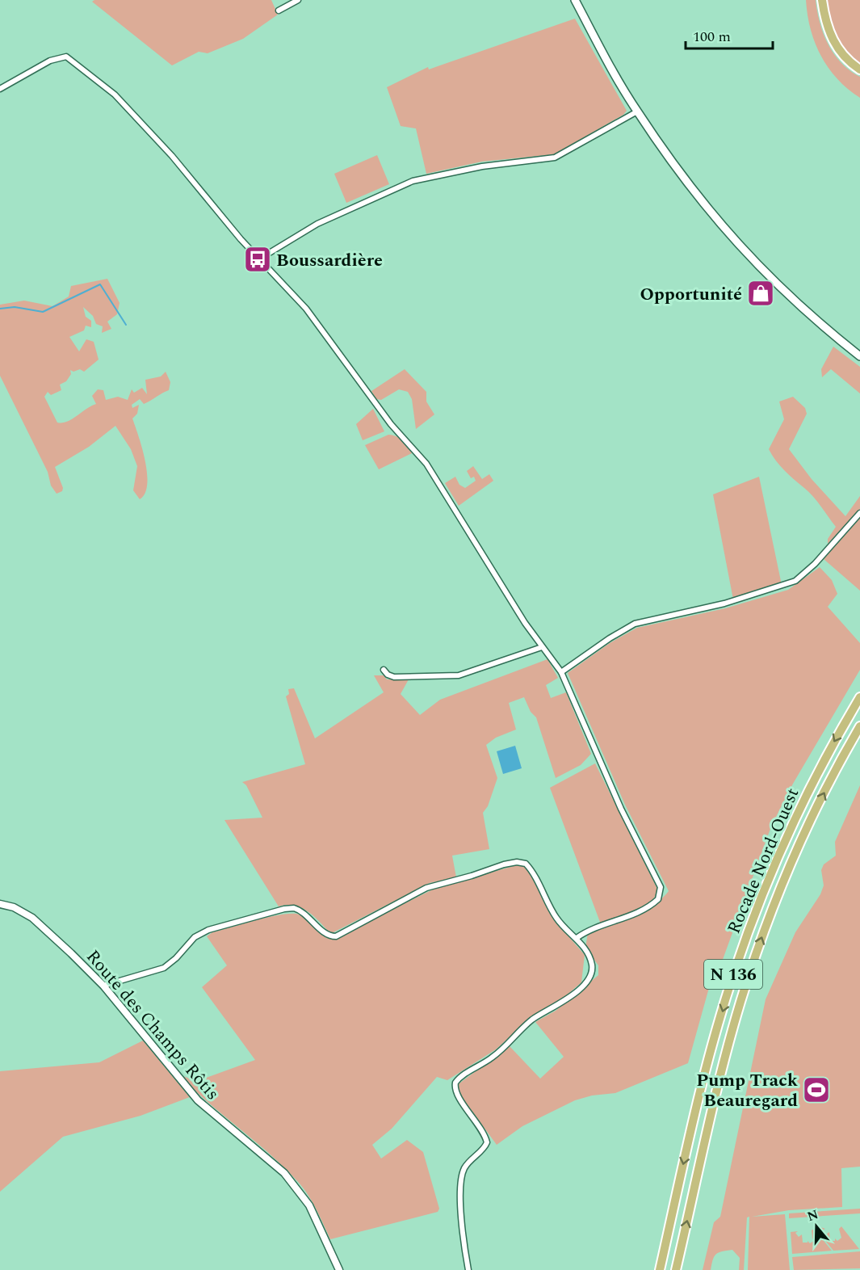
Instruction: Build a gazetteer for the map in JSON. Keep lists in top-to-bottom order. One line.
{"streets":{"highway":["Rocade Nord-Ouest","N 136"],"street":["Route des Champs Rôtis"]},"places":{"bus stop":["Boussardière"],"shop":["Opportunité"],"sports":["Pump Track Beauregard"]},"scale_bar":"100 m","north":"top"}
